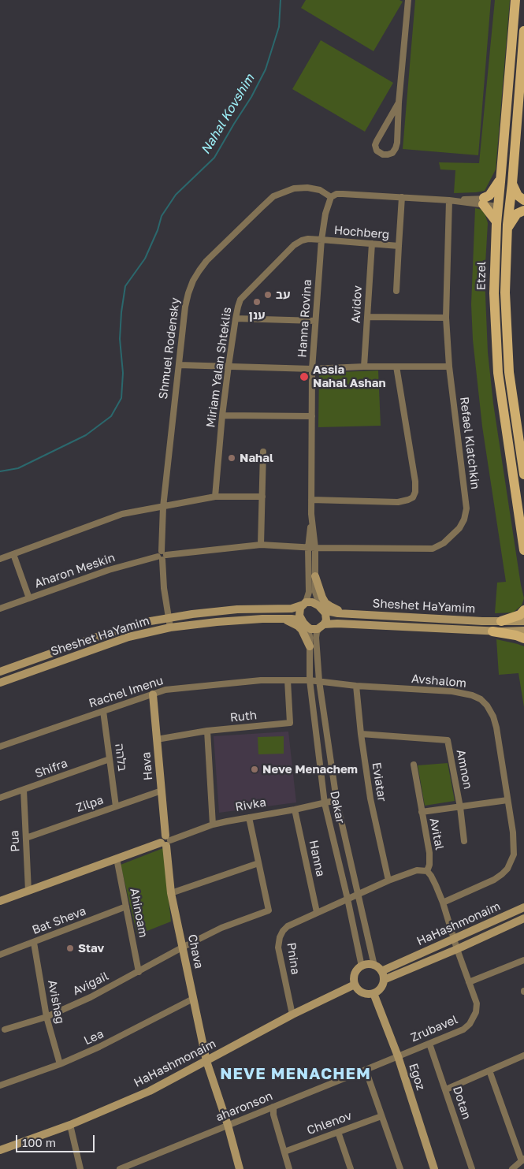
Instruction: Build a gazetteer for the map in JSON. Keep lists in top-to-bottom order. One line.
{"streets":{"main road":["Etzel"],"street":["Hochberg","Avidov","Hanna Rovina","Shmuel Rodensky","Miriam Yalan Shteklis","Refael Klatchkin","Aharon Meskin","Sheshet HaYamim","Avshalom","Rachel Imenu","Ruth","בלהה","Hava","Shifra","Amnon","Eviatar","Zilpa","Rivka","Dakar","Avital","Pua","Hanna","Ahinoam","Bat Sheva","HaHashmonaim","Chava","Pnina","Avigail","Avishag","Zrubavel","Lea","Egoz","Dotan","aharonson","Chlenov"]},"crossings":[["Hochberg","Avidov"],["Hochberg","Hanna Rovina"],["Hochberg","Miriam Yalan Shteklis"],["Hanna Rovina","Shmuel Rodensky"],["Hanna Rovina","Miriam Yalan Shteklis"],["Hanna Rovina","Refael Klatchkin"],["Hanna Rovina","Aharon Meskin"],["Hanna Rovina","Sheshet HaYamim"],["Hanna Rovina","Dakar"],["Shmuel Rodensky","Aharon Meskin"],["Shmuel Rodensky","Sheshet HaYamim"],["Refael Klatchkin","Aharon Meskin"],["Sheshet HaYamim","Dakar"],["Avshalom","Rachel Imenu"],["Avshalom","Eviatar"],["Avshalom","Dakar"],["Rachel Imenu","Ruth"],["Rachel Imenu","בלהה"],["Rachel Imenu","Hava"],["Rachel Imenu","Dakar"],["Ruth","Hava"],["בלהה","Shifra"],["בלהה","Zilpa"],["Hava","Zilpa"],["Hava","Rivka"],["Hava","Chava"],["Shifra","Pua"],["Amnon","Eviatar"],["Eviatar","Pnina"],["Zilpa","Pua"],["Rivka","Dakar"],["Rivka","Pua"],["Rivka","Hanna"],["Rivka","Ahinoam"],["Rivka","Chava"],["Dakar","HaHashmonaim"],["Dakar","Pnina"],["Dakar","Egoz"],["Avital","Pnina"],["Hanna","Pnina"],["Ahinoam","Bat Sheva"],["Ahinoam","Avigail"],["Bat Sheva","Avishag"],["HaHashmonaim","Chava"],["HaHashmonaim","Pnina"],["HaHashmonaim","Zrubavel"],["HaHashmonaim","Egoz"],["Chava","Avigail"],["Chava","Lea"],["Chava","aharonson"],["Avigail","Avishag"],["Avishag","Lea"],["Zrubavel","Egoz"],["Zrubavel","Dotan"],["Zrubavel","aharonson"],["Egoz","aharonson"]],"districts":["NEVE MENACHEM"],"water":["Nahal Kovshim"],"places":["עב","ענן","Assia Nahal Ashan","Nahal","Neve Menachem","Stav"],"scale_bar":"100 m"}
